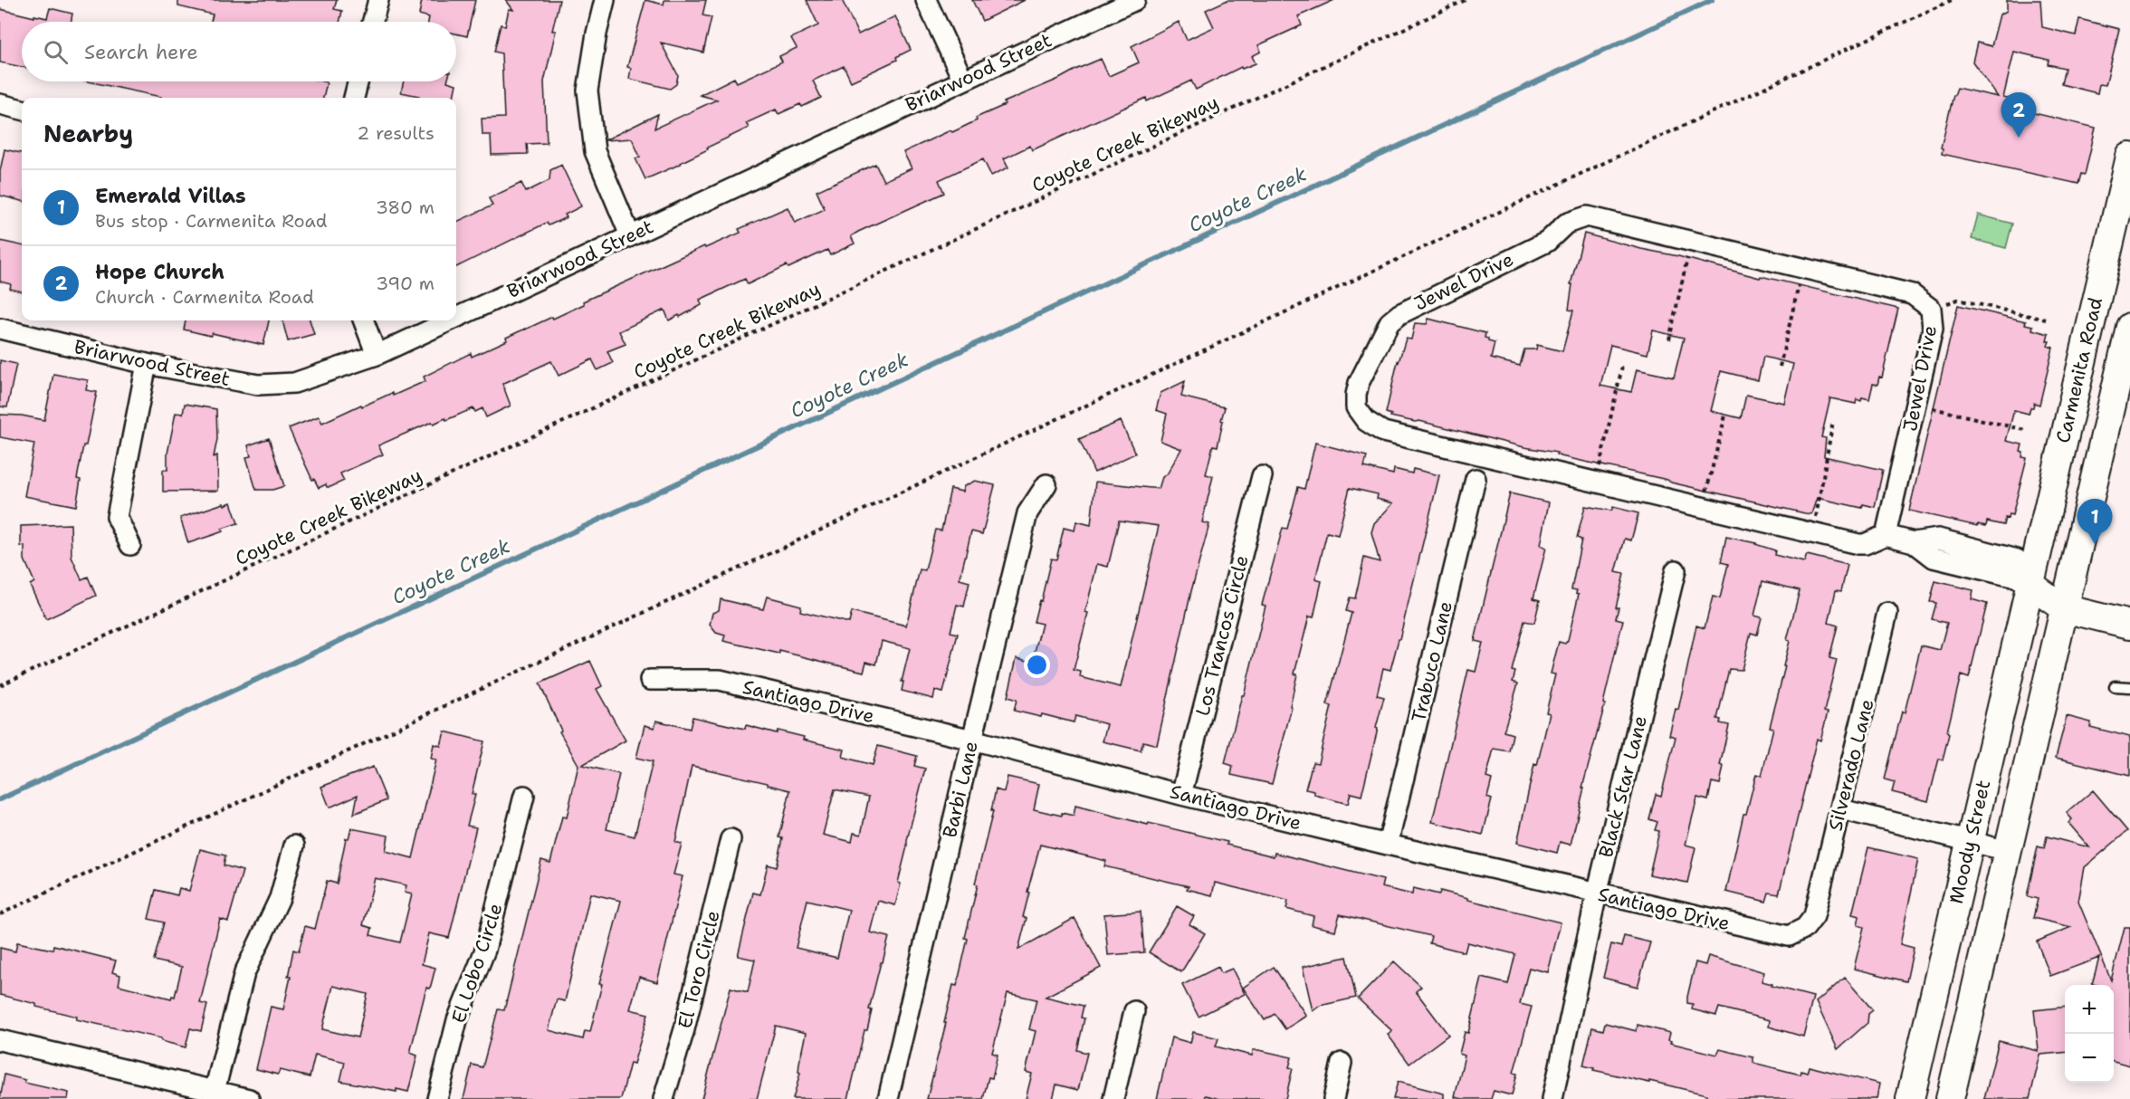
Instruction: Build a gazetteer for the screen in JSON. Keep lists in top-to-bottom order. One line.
{"streets":{"main road":["Carmenita Road","Moody Street"],"street":["Briarwood Street","Jewel Drive","Los Trancos Circle","Trabuco Lane","Santiago Drive","Silverado Lane","Black Star Lane","Barbi Lane","El Lobo Circle","El Toro Circle"],"path":["Coyote Creek Bikeway"]},"crossings":[["Carmenita Road","Moody Street"],["Los Trancos Circle","Santiago Drive"],["Trabuco Lane","Santiago Drive"],["Santiago Drive","Silverado Lane"],["Santiago Drive","Black Star Lane"],["Santiago Drive","Barbi Lane"]],"water":["Coyote Creek"],"page":{"search":"Search here","pins":["2","1"],"heading":["Nearby","2 results"],"list":[{"mark":"1","name":"Emerald Villas","note":"Bus stop · Carmenita Road","value":"380 m"},{"mark":"2","name":"Hope Church","note":"Church · Carmenita Road","value":"390 m"}],"map_buttons":["+","−"]}}
